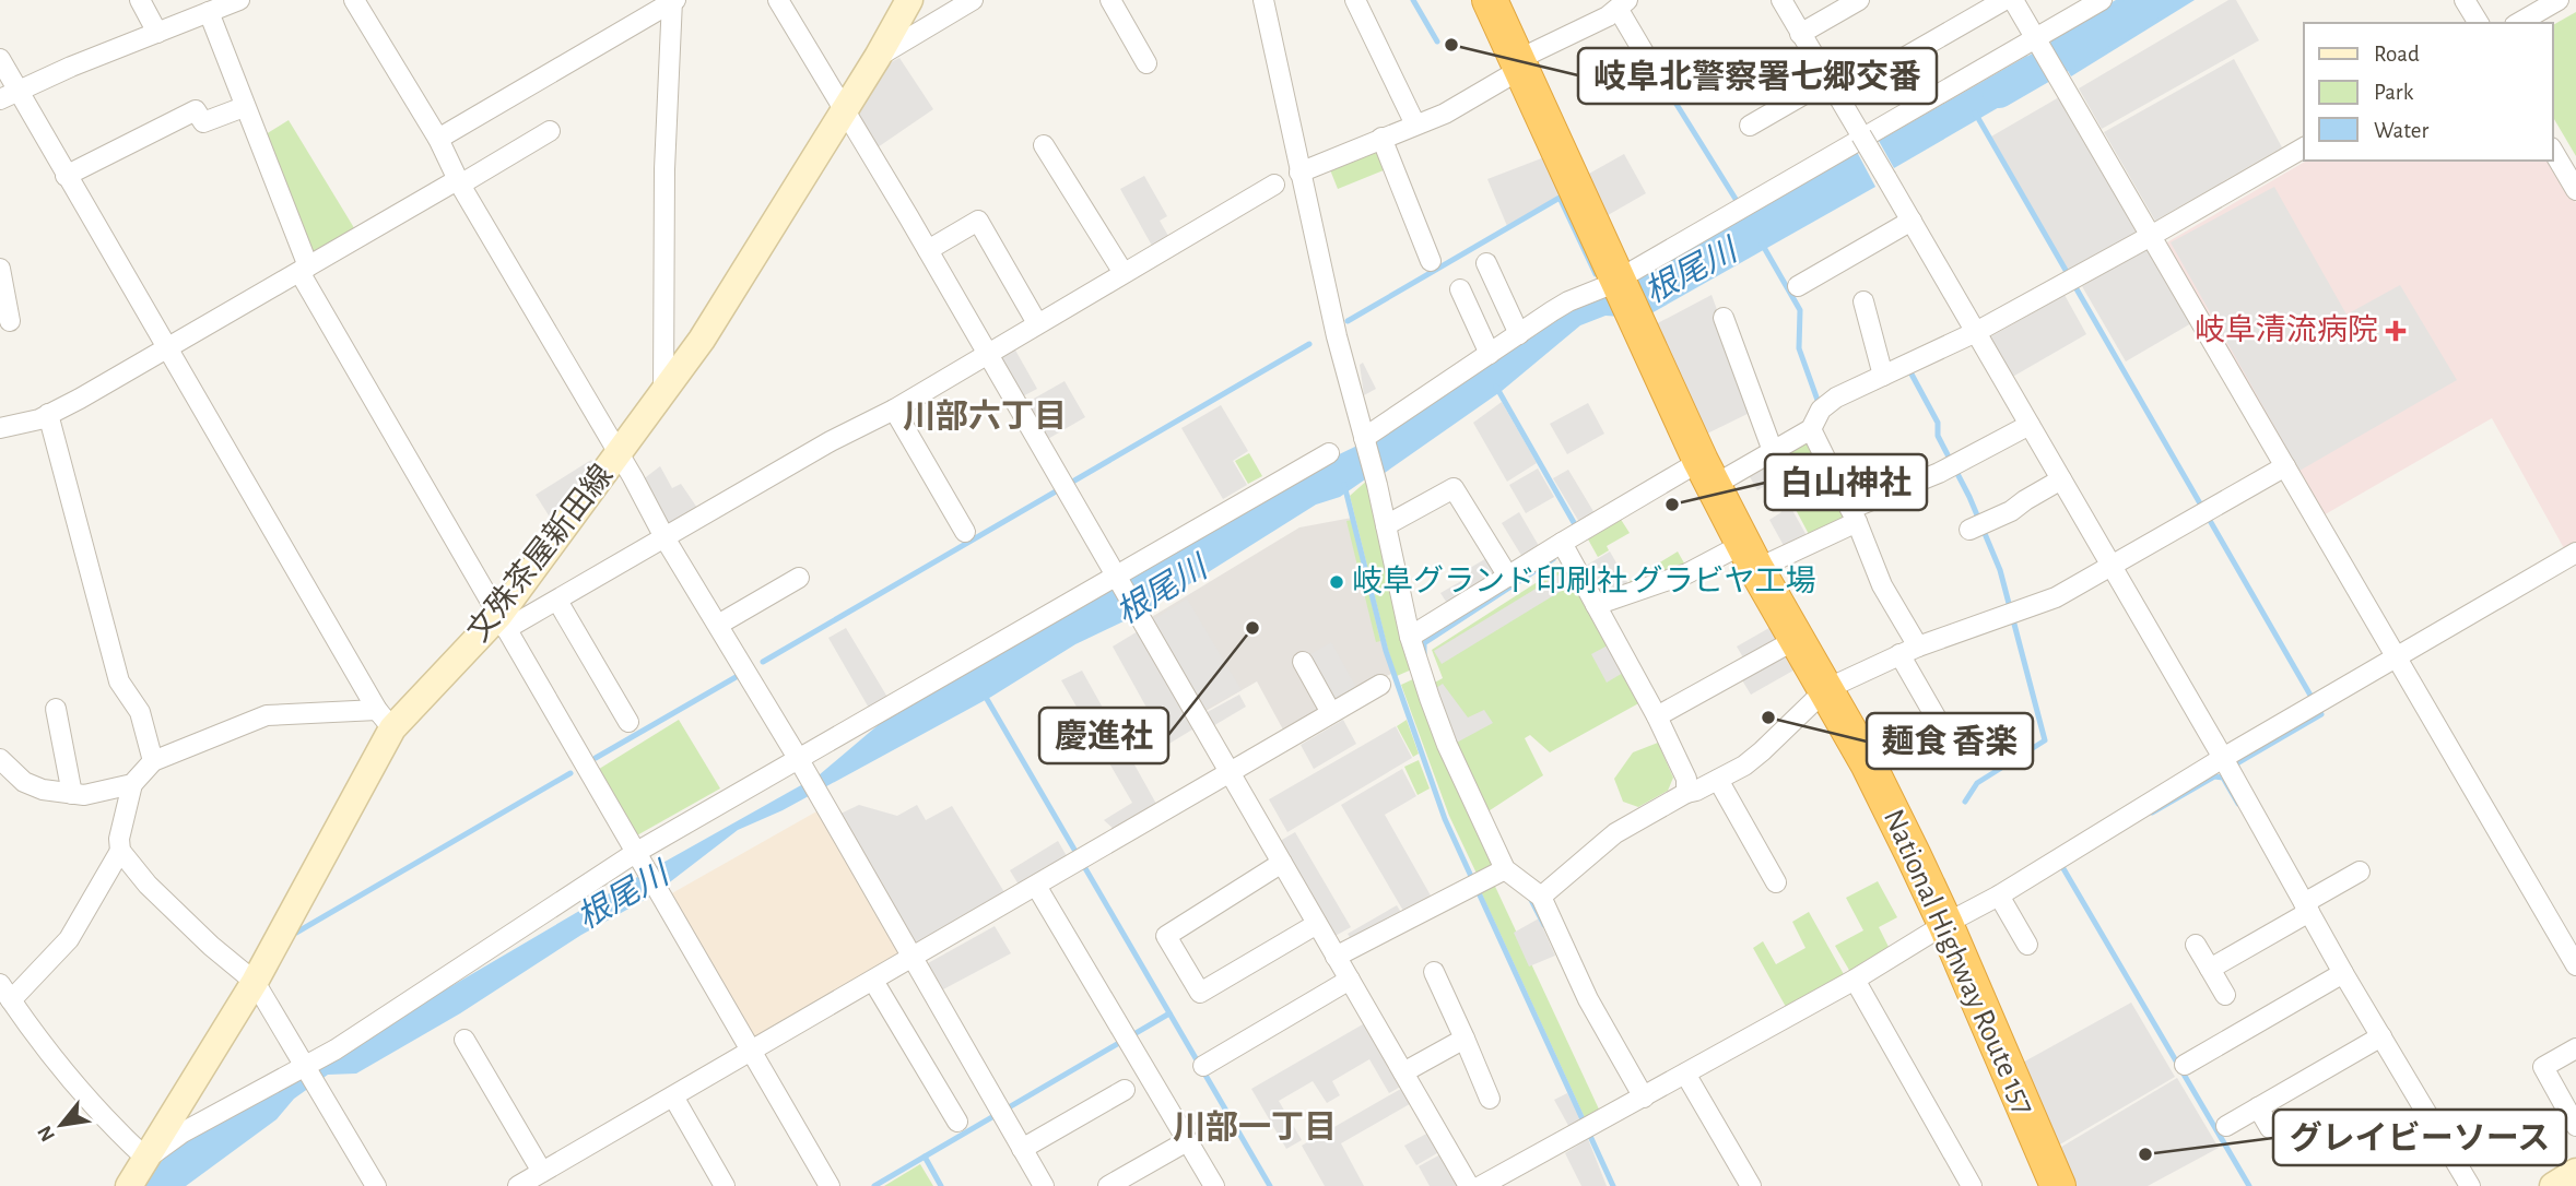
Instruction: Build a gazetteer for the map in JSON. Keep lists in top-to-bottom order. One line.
{"streets":{"highway":["National Highway Route 157"],"main road":["文殊茶屋新田線"]},"districts":["川部六丁目","川部一丁目"],"water":["根尾川"],"places":{"other":["岐阜北警察署七郷交番","白山神社","岐阜グランド印刷社 グラビヤ工場","慶進社","麺食 香楽","グレイビーソース"],"health":["岐阜清流病院"]},"legend":["Road","Park","Water"],"north":"bottom left"}
